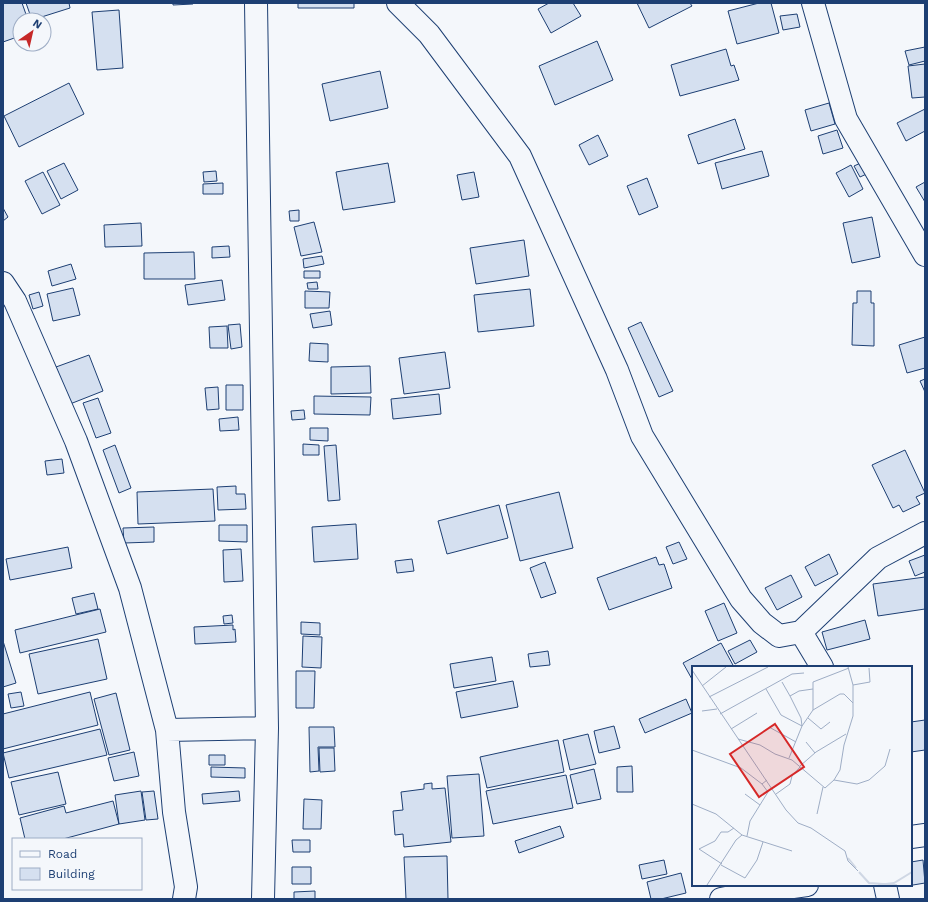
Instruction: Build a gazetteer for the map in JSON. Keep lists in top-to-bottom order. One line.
{"legend":["Road","Building"],"north":"top right"}
